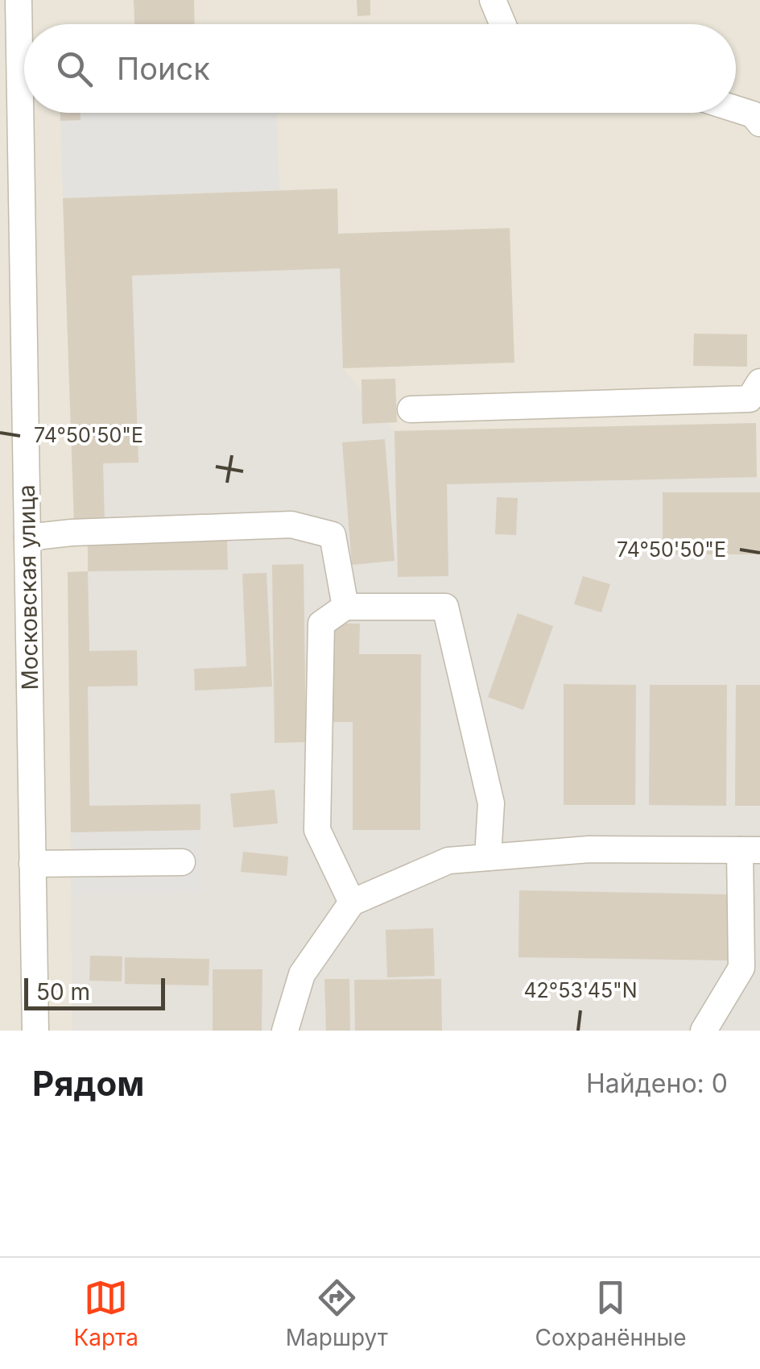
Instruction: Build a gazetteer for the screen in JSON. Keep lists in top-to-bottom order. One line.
{"streets":{"street":["Московская улица"]},"scale_bar":"50 m","page":{"search":"Поиск","scale":"50 m","heading":["Рядом","Найдено: 0"],"nav":["Карта","Маршрут","Сохранённые"]},"coordinates":["74°50'50\"E","42°53'45\"N"]}
